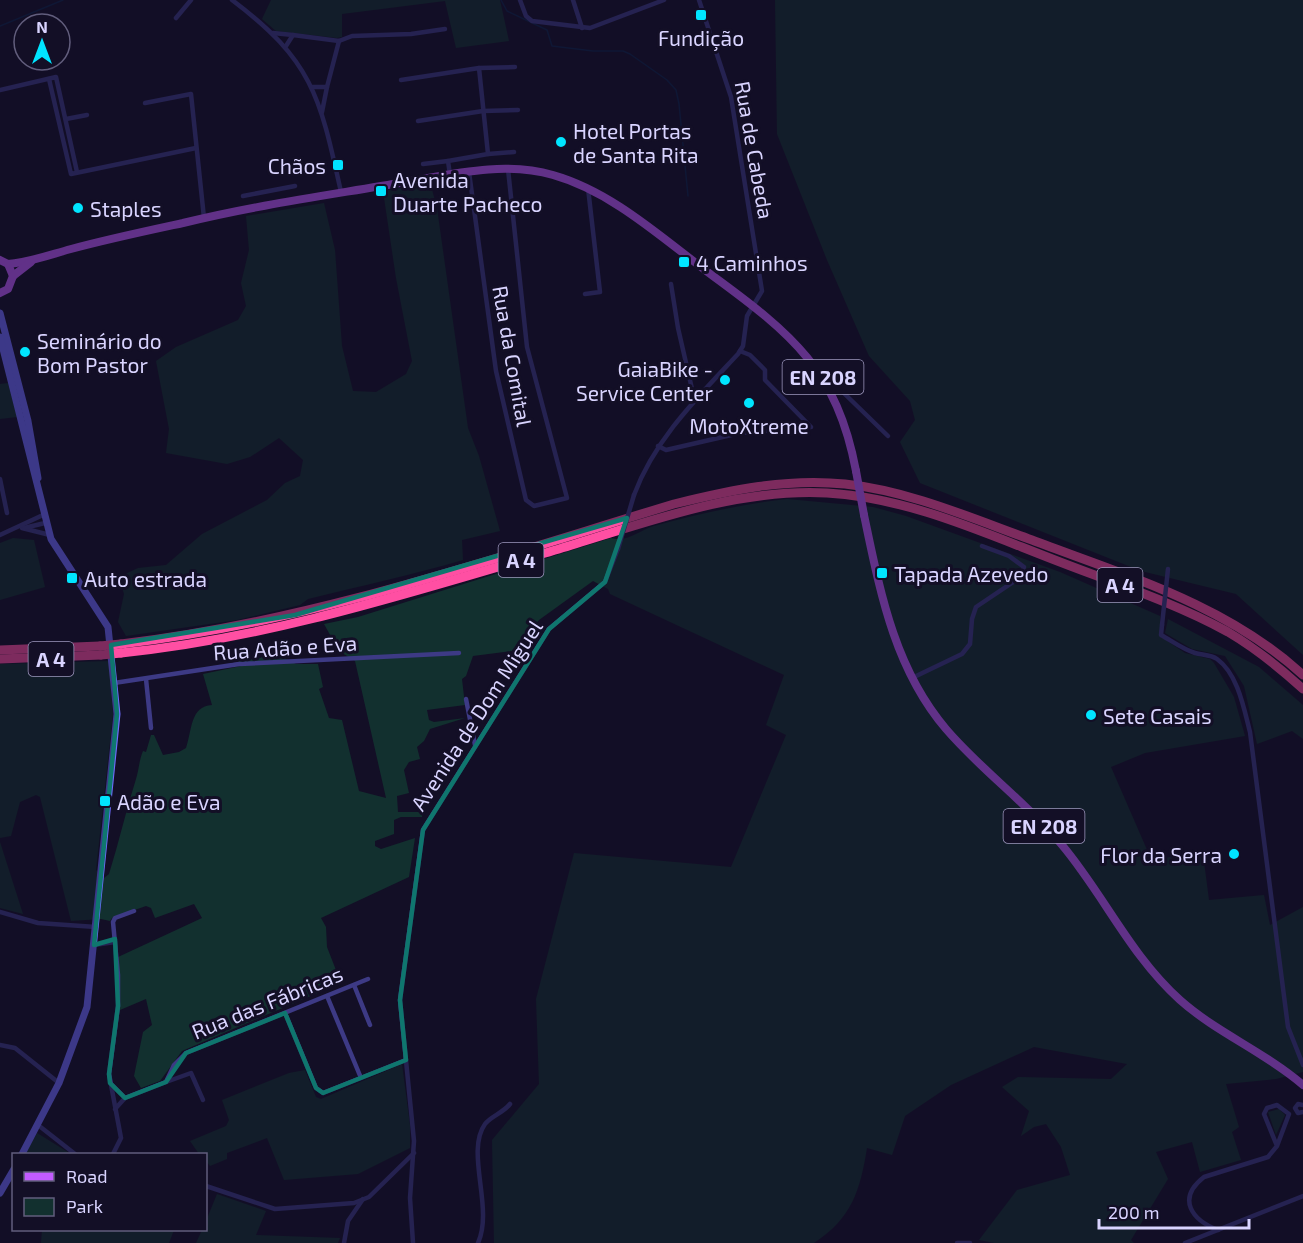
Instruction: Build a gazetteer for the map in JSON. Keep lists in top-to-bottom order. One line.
{"streets":{"highway":["A 4"],"main road":["EN 208"],"street":["Rua de Cabeda","Rua da Comital","Rua Adão e Eva","Avenida de Dom Miguel","Rua das Fábricas"]},"crossings":[["Rua de Cabeda","EN 208"],["Rua de Cabeda","Avenida de Dom Miguel"],["Rua da Comital","EN 208"]],"places":{"transit":["Fundição","Chãos","Avenida Duarte Pacheco","4 Caminhos","Tapada Azevedo","Auto estrada","Adão e Eva"],"other":["Hotel Portas de Santa Rita","Staples","Seminário do Bom Pastor","GaiaBike - Service Center","MotoXtreme","Sete Casais","Flor da Serra"]},"legend":["Road","Park"],"scale_bar":"200 m","north":"top"}
